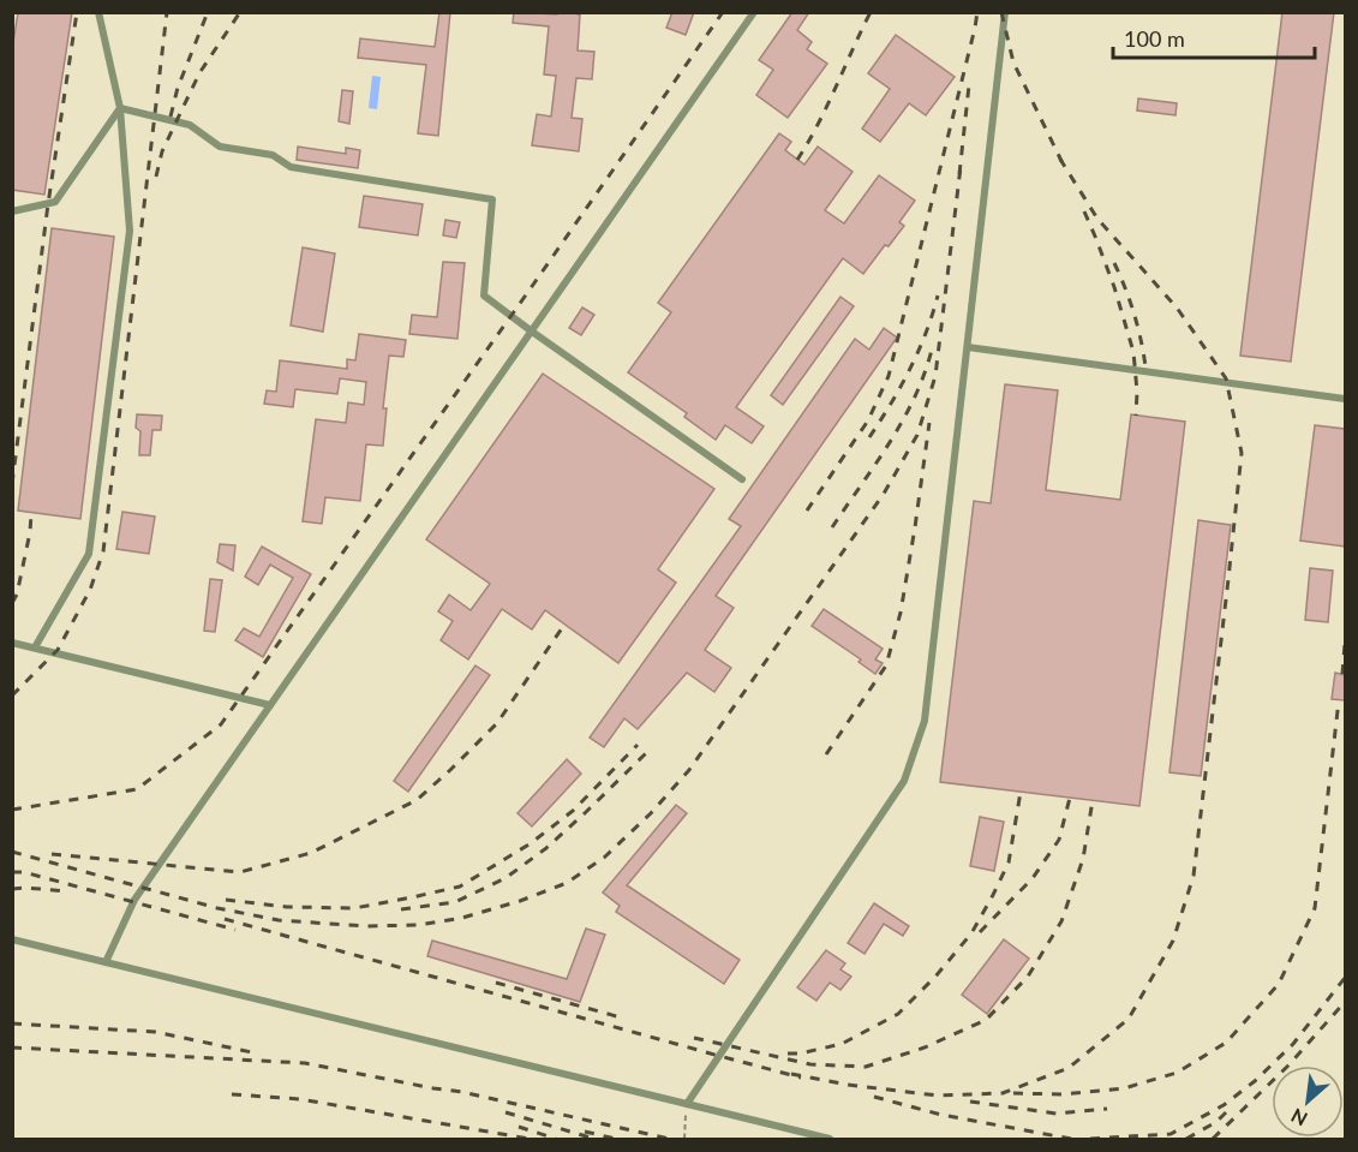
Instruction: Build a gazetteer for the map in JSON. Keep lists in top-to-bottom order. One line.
{"scale_bar":"100 m","north":"bottom left"}
